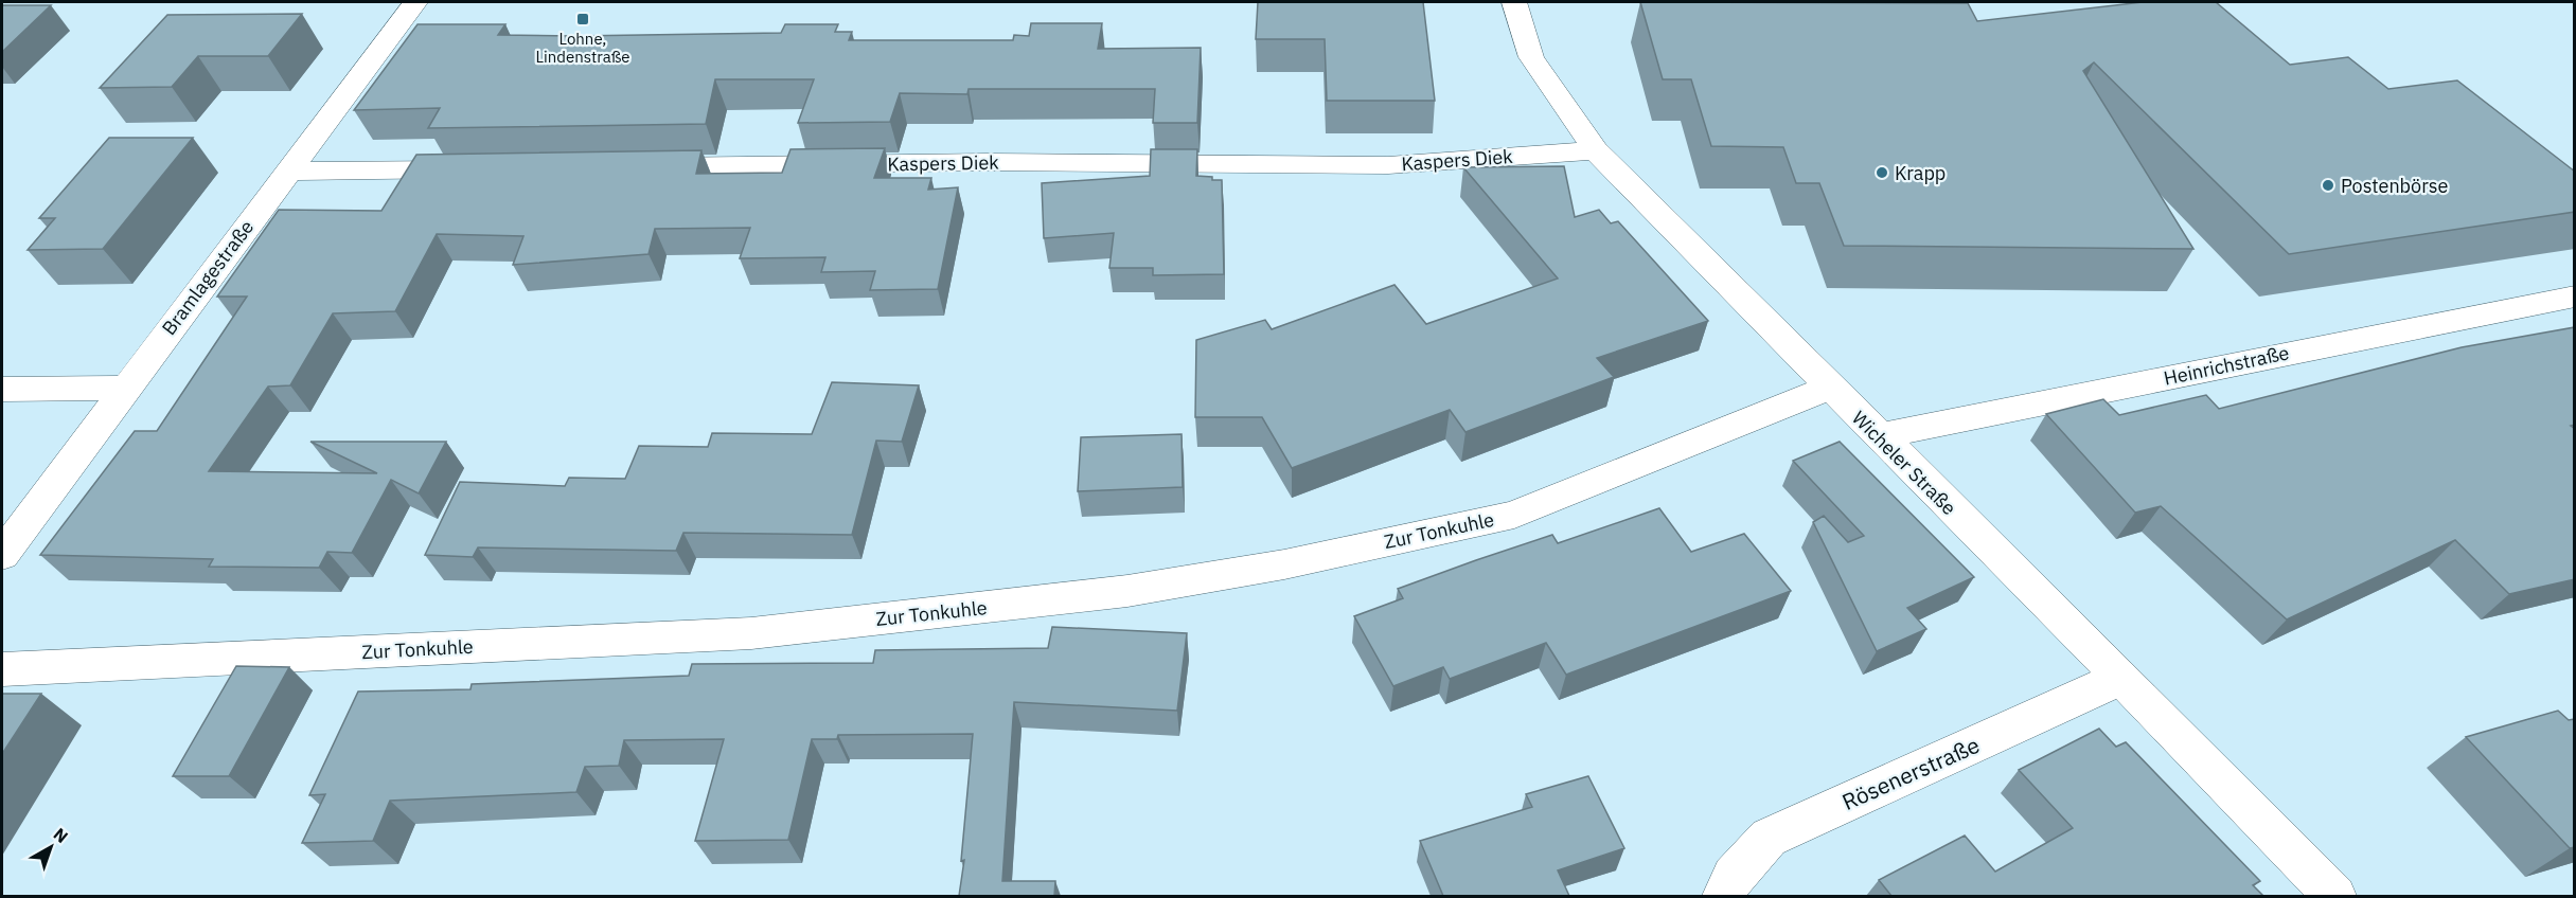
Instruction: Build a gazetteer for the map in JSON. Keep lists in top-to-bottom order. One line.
{"streets":{"street":["Kaspers Diek","Bramlagestraße","Heinrichstraße","Wicheler Straße","Zur Tonkuhle","Rösenerstraße"]},"crossings":[["Kaspers Diek","Wicheler Straße"],["Heinrichstraße","Wicheler Straße"],["Wicheler Straße","Zur Tonkuhle"],["Wicheler Straße","Rösenerstraße"]],"places":{"transit":["Lohne, Lindenstraße"],"other":["Krapp","Postenbörse"]},"north":"top right"}
